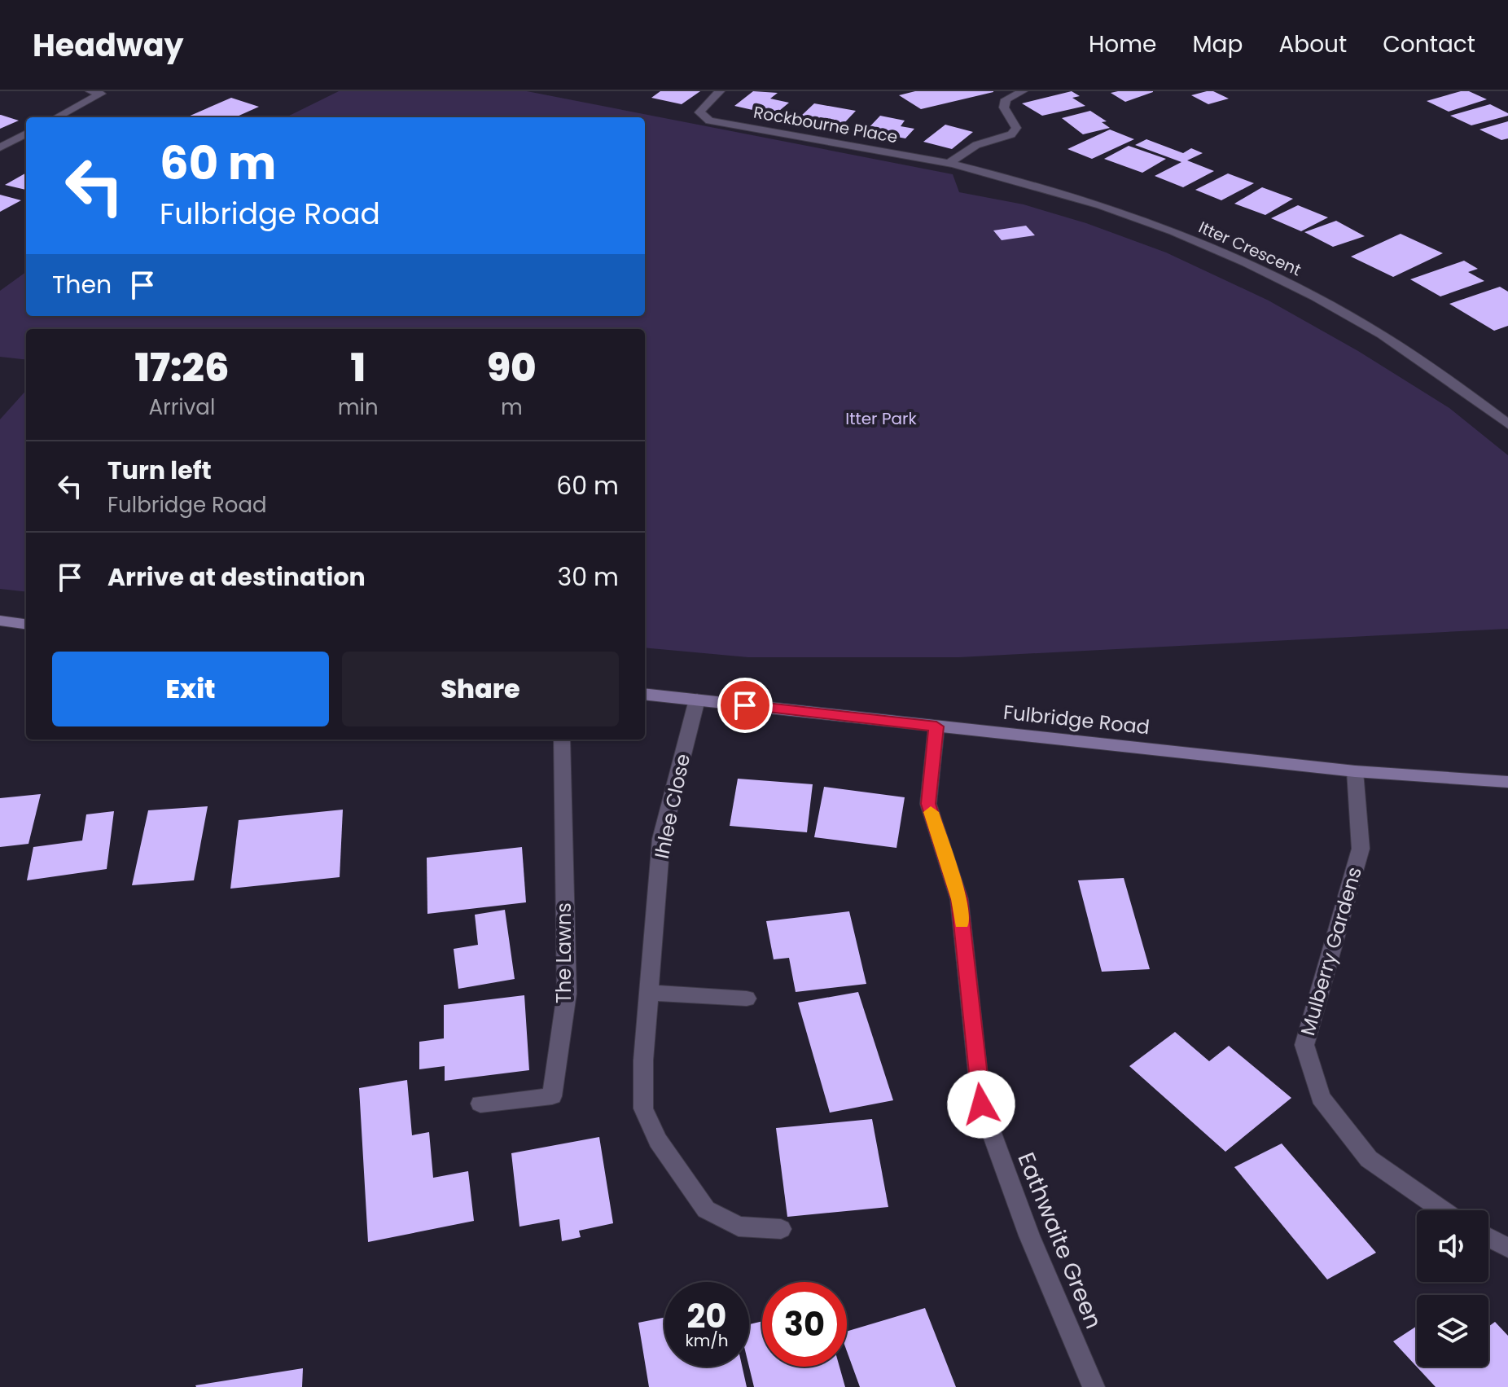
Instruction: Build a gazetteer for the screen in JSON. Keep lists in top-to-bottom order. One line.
{"streets":{"street":["Rockbourne Place","Itter Crescent","Fulbridge Road","Ihlee Close","Mulberry Gardens","The Lawns","Eathwaite Green"]},"crossings":[["Rockbourne Place","Itter Crescent"],["Fulbridge Road","Ihlee Close"],["Fulbridge Road","Mulberry Gardens"],["Fulbridge Road","Eathwaite Green"]],"parks":["Itter Park"],"page":{"header":"Headway","nav":["Home","Map","About","Contact"],"turn":["60 m","Fulbridge Road"],"then":"Then","eta":["17:26","Arrival","1","min","90","m"],"list":[{"name":"Turn left","note":"Fulbridge Road","value":"60 m"},{"name":"Arrive at destination","value":"30 m"}],"buttons":["Exit","Share"],"speed":"20 km/h","limit":"30"}}
